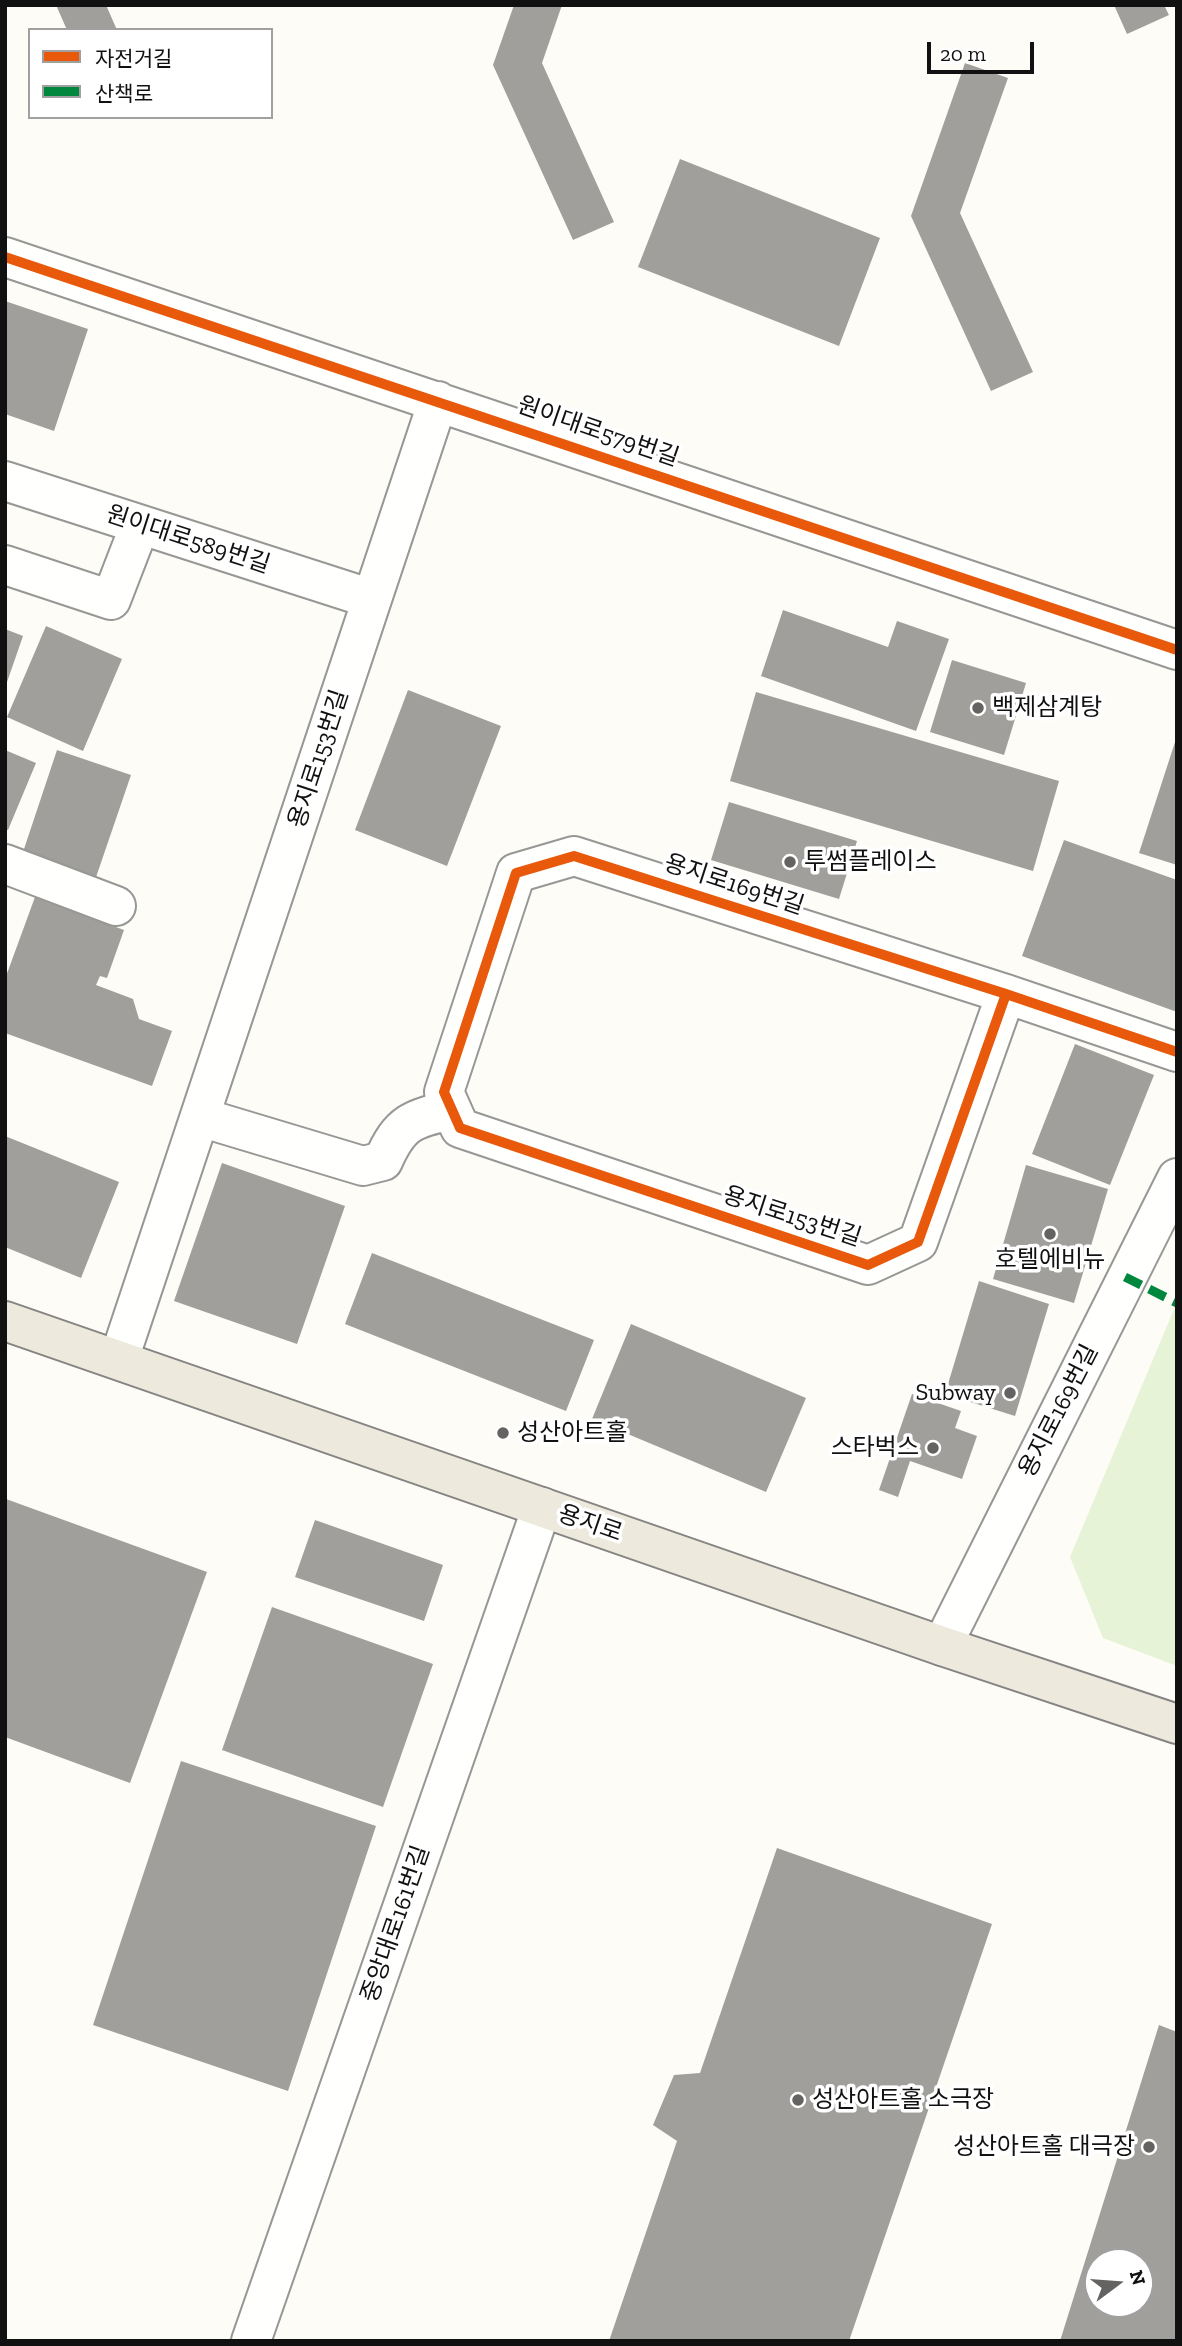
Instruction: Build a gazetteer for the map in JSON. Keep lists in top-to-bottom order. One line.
{"streets":{"main road":["용지로"],"street":["원이대로579번길","원이대로589번길","용지로153번길","용지로169번길","중앙대로161번길"]},"crossings":[["원이대로579번길","용지로153번길"],["원이대로589번길","용지로153번길"],["용지로153번길","용지로169번길"],["용지로153번길","용지로"],["용지로169번길","용지로"],["용지로","중앙대로161번길"]],"places":["백제삼계탕","투썸플레이스","호텔에비뉴","Subway","성산아트홀","스타벅스","성산아트홀 소극장","성산아트홀 대극장"],"legend":["자전거길","산책로"],"scale_bar":"20 m","north":"right"}
